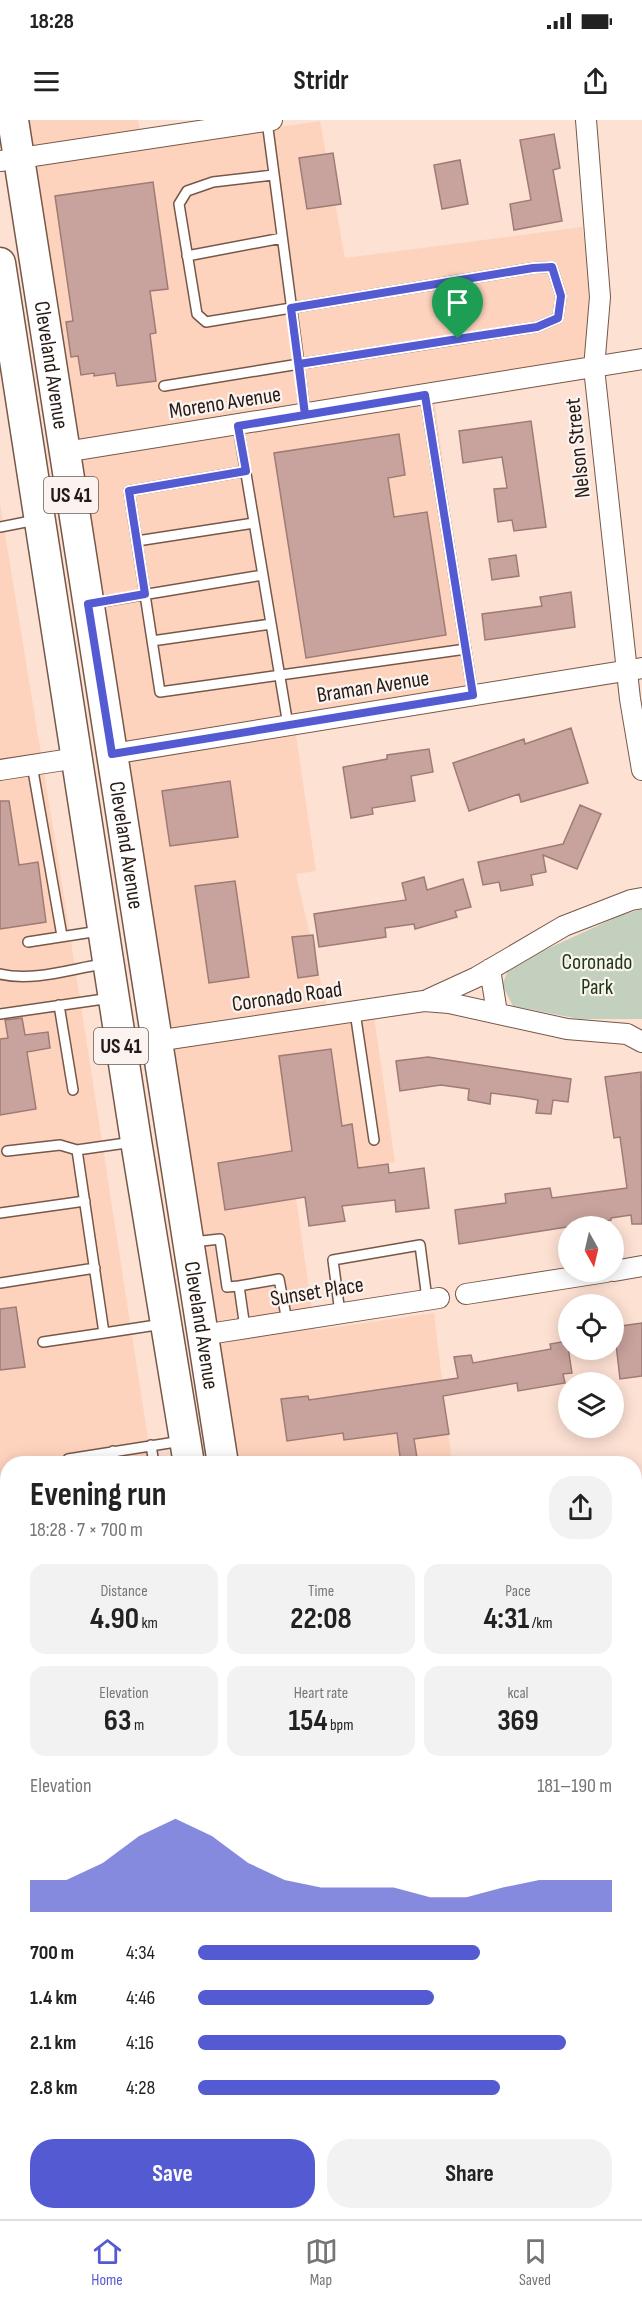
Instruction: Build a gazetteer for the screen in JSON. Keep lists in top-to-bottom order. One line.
{"streets":{"main road":["Cleveland Avenue","US 41"],"street":["Moreno Avenue","Nelson Street","Braman Avenue","Coronado Road","Sunset Place"]},"crossings":[["Cleveland Avenue","Moreno Avenue"],["Cleveland Avenue","Braman Avenue"],["Cleveland Avenue","Coronado Road"],["Cleveland Avenue","Sunset Place"],["Moreno Avenue","Nelson Street"],["Nelson Street","Braman Avenue"]],"parks":["Coronado Park"],"north":"bottom","page":{"status":"18:28","header":"Stridr","heading":["Evening run","18:28 · 7 × 700 m"],"stats":[["Distance","4.90 km"],["Time","22:08"],["Pace","4:31 /km"],["Elevation","63 m"],["Heart rate","154 bpm"],["kcal","369"]],"chart":["Elevation","181–190 m"],"list":[{"name":"700 m","note":"4:34"},{"name":"1.4 km","note":"4:46"},{"name":"2.1 km","note":"4:16"},{"name":"2.8 km","note":"4:28"}],"buttons":["Save","Share"],"tabs":["Home","Map","Saved"]}}
